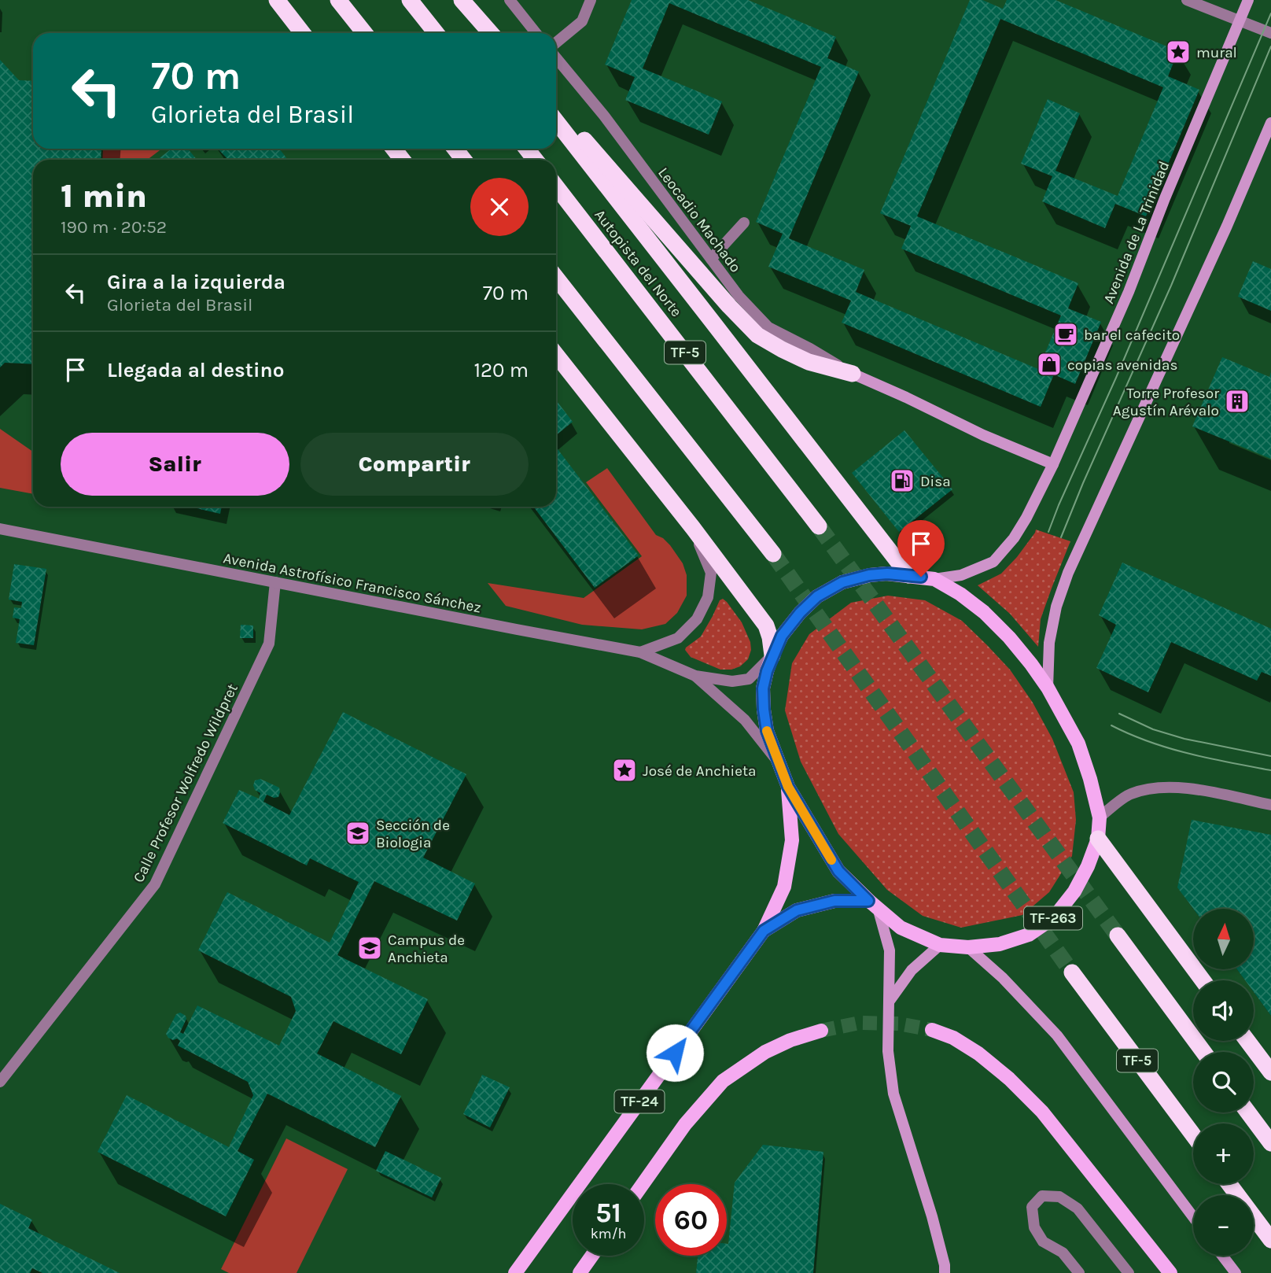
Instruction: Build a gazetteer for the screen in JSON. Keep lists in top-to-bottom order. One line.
{"streets":{"highway":["Autopista del Norte","TF-5"],"main road":["Avenida de La Trinidad","TF-263","TF-24"],"street":["Leocadio Machado","Avenida Astrofísico Francisco Sánchez","Calle Profesor Wolfredo Wildpret"]},"crossings":[["Avenida de La Trinidad","TF-263"],["Avenida Astrofísico Francisco Sánchez","Calle Profesor Wolfredo Wildpret"],["Avenida Astrofísico Francisco Sánchez","TF-263"],["TF-263","TF-24"]],"places":{"place":["mural","José de Anchieta"],"cafe":["bar el cafecito"],"shop":["copias avenidas"],"building":["Torre Profesor Agustín Arévalo"],"fuel station":["Disa"],"school or university":["Sección de Biologia","Campus de Anchieta"]},"north":"top","page":{"turn":["70 m","Glorieta del Brasil"],"heading":["1 min","190 m · 20:52"],"list":[{"name":"Gira a la izquierda","note":"Glorieta del Brasil","value":"70 m"},{"name":"Llegada al destino","value":"120 m"}],"buttons":["Salir","Compartir"],"map_buttons":["+","−"],"speed":"51 km/h","limit":"60"}}
